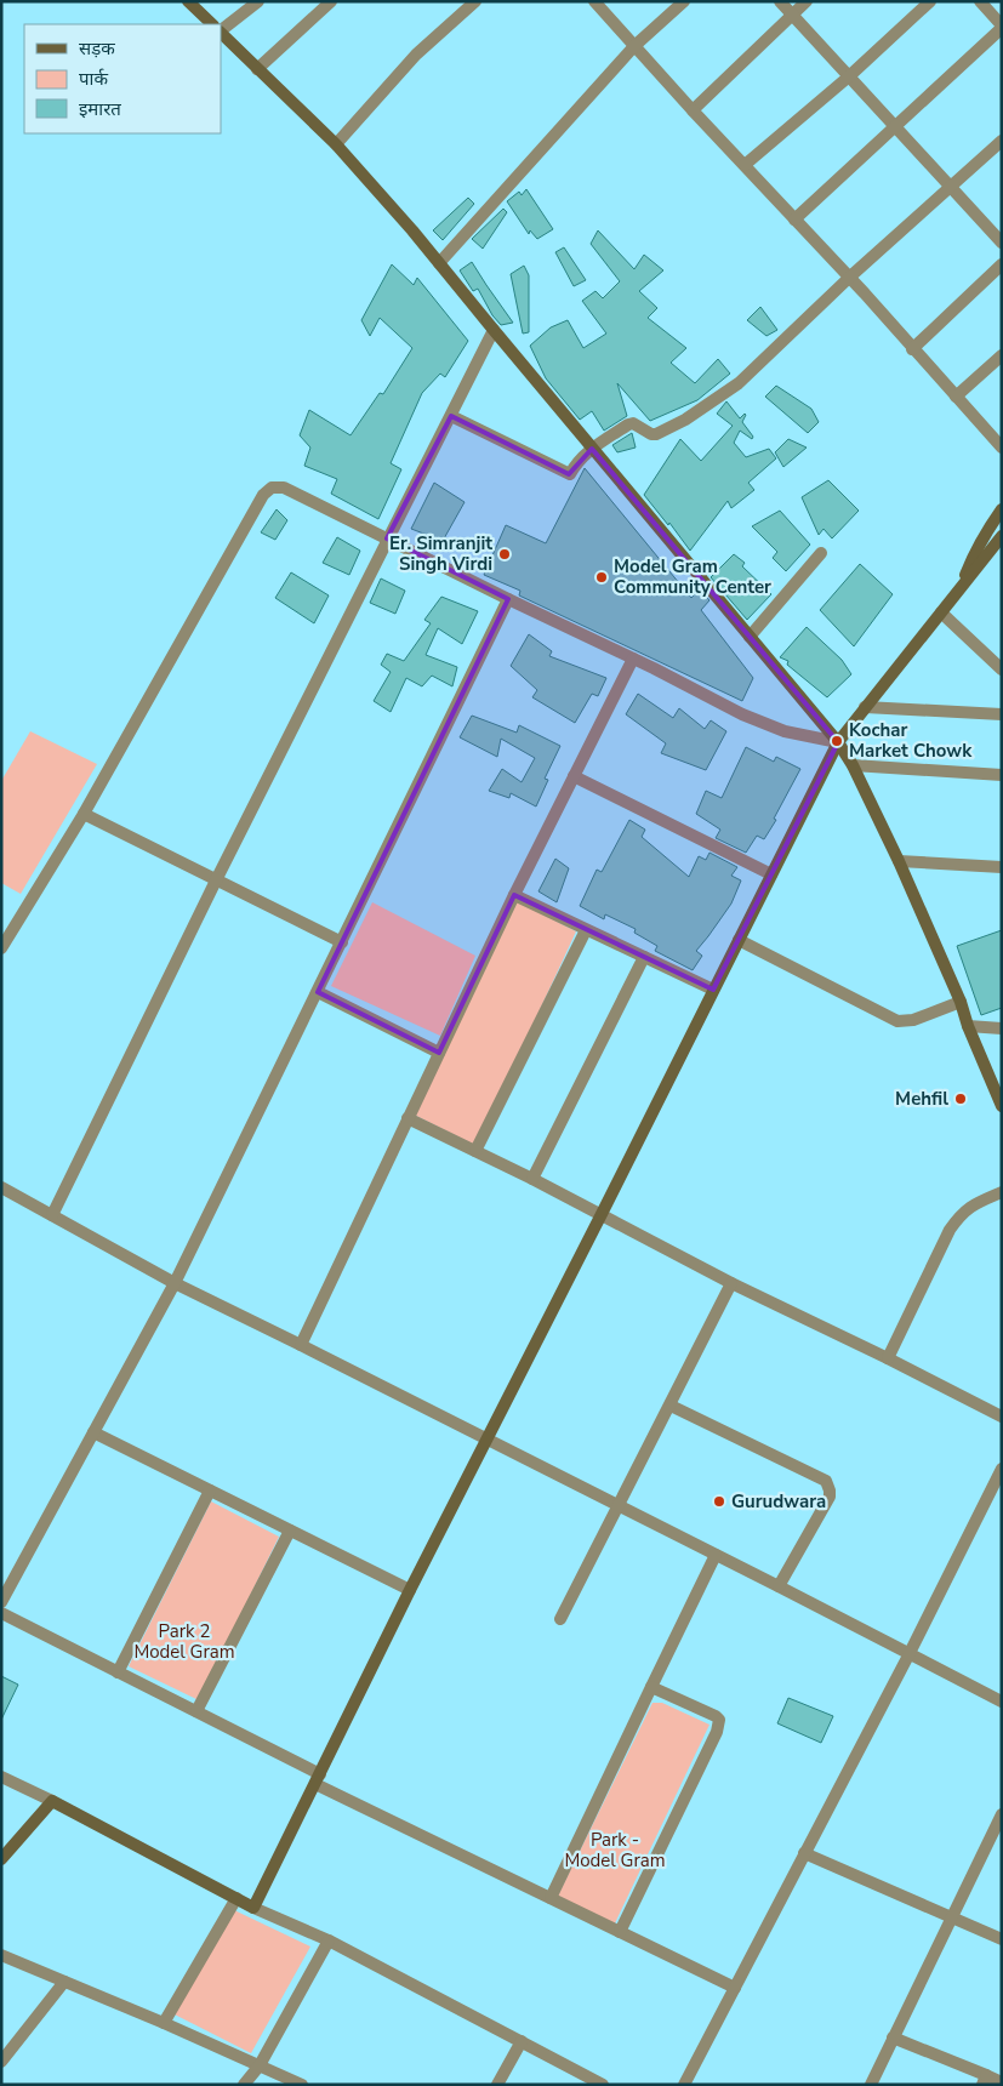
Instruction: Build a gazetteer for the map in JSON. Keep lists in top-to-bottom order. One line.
{"parks":["Park 2 Model Gram","Park - Model Gram"],"places":["Er. Simranjit Singh Virdi","Model Gram Community Center","Kochar Market Chowk","Mehfil","Gurudwara"],"legend":["सड़क","पार्क","इमारत"]}
